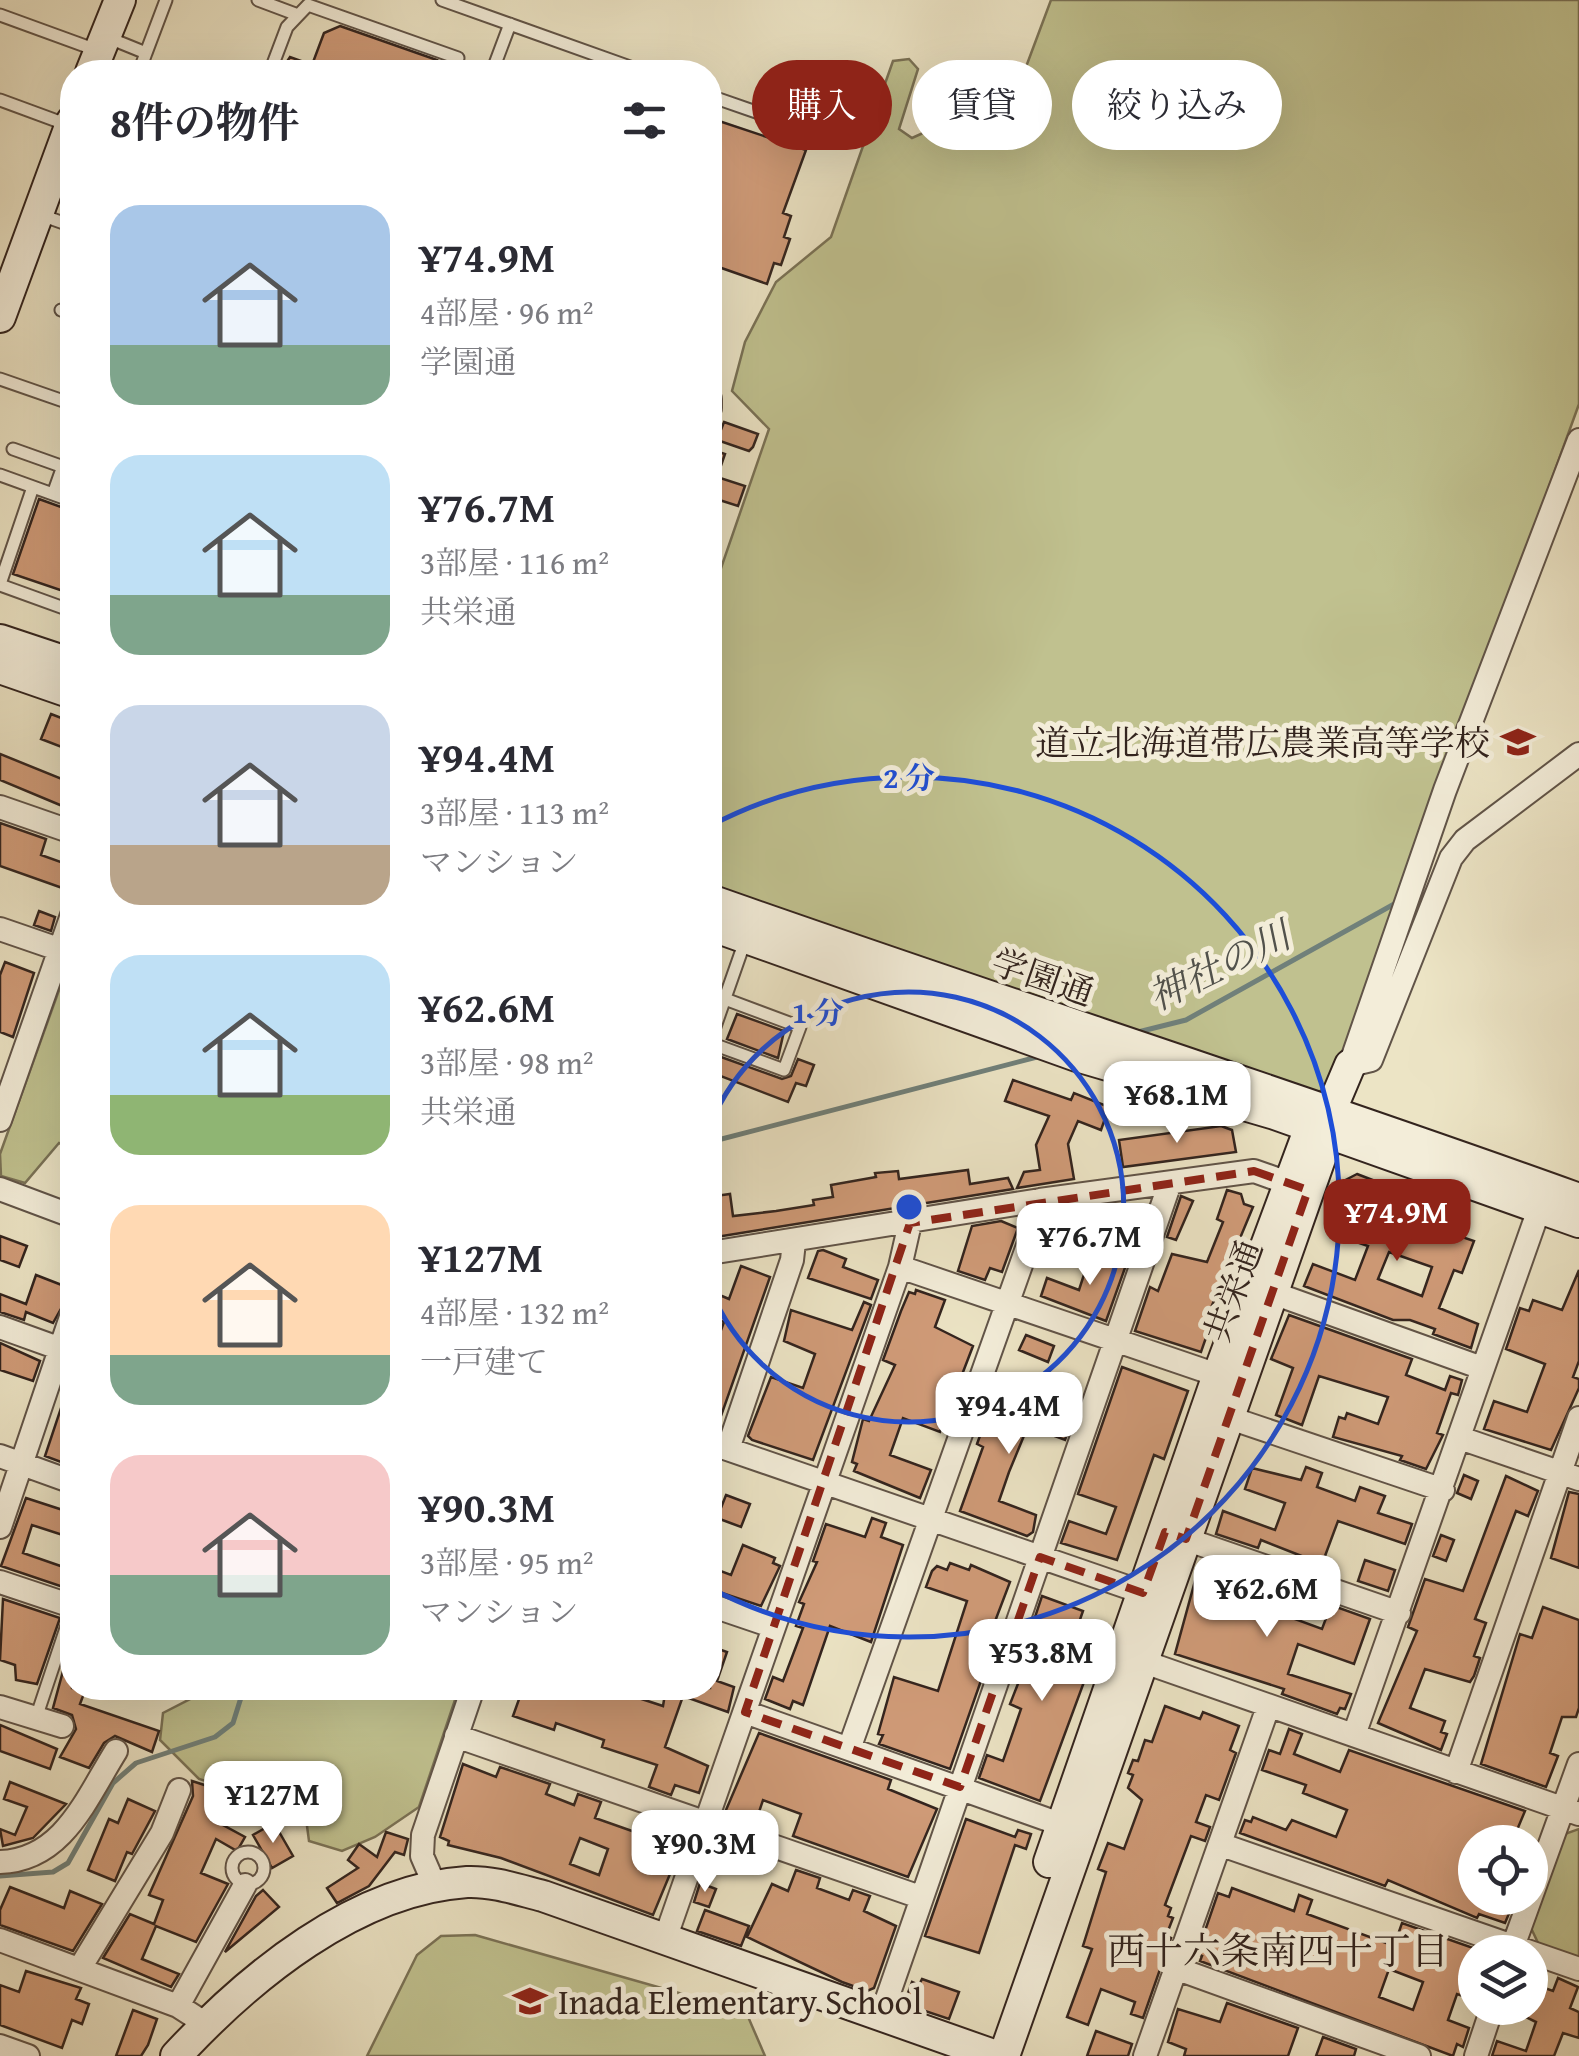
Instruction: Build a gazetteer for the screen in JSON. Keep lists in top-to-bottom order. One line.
{"streets":{"street":["学園通","共栄通"]},"crossings":[["学園通","共栄通"]],"districts":["西十六条南四十丁目"],"water":["神社の川"],"places":{"school or university":["道立北海道帯広農業高等学校","Inada Elementary School"]},"page":{"chip":["購入","賃貸","絞り込み"],"heading":"8件の物件","list":[{"name":"¥74.9M","note":"4部屋 · 96 m² · 学園通"},{"name":"¥76.7M","note":"3部屋 · 116 m² · 共栄通"},{"name":"¥94.4M","note":"3部屋 · 113 m² · マンション"},{"name":"¥62.6M","note":"3部屋 · 98 m² · 共栄通"},{"name":"¥127M","note":"4部屋 · 132 m² · 一戸建て"},{"name":"¥90.3M","note":"3部屋 · 95 m² · マンション"}],"price":["¥68.1M","¥74.9M","¥76.7M","¥94.4M","¥62.6M","¥53.8M","¥127M","¥90.3M"]},"rings":["2 分","1 分"]}
